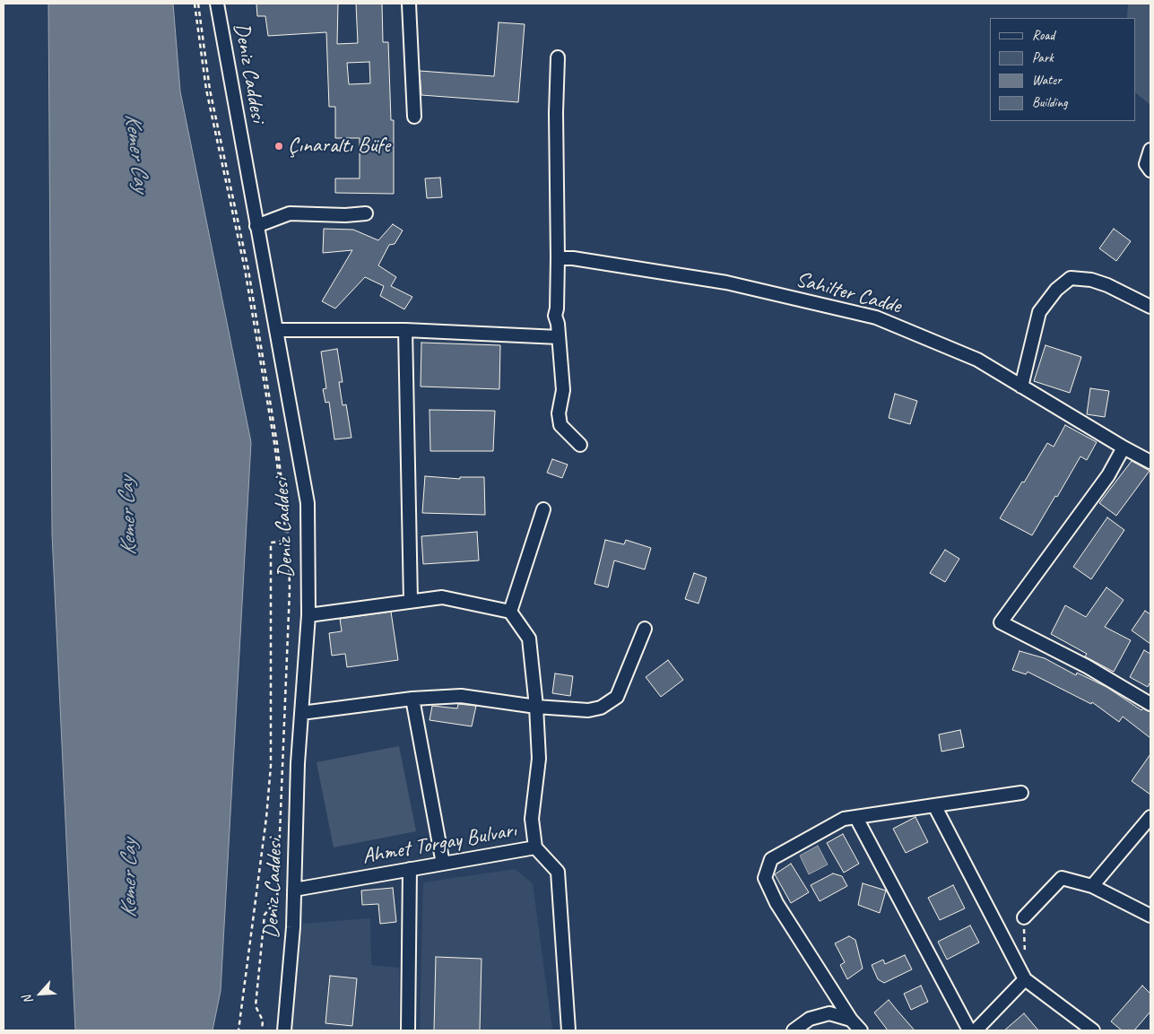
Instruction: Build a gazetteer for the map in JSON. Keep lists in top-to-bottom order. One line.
{"streets":{"street":["Deniz Caddesi","Sahilter Cadde","Ahmet Torgay Bulvarı"]},"crossings":[["Deniz Caddesi","Ahmet Torgay Bulvarı"]],"water":["Kemer Cay"],"places":["Çınaraltı Büfe"],"legend":["Road","Park","Water","Building"],"north":"bottom left"}
